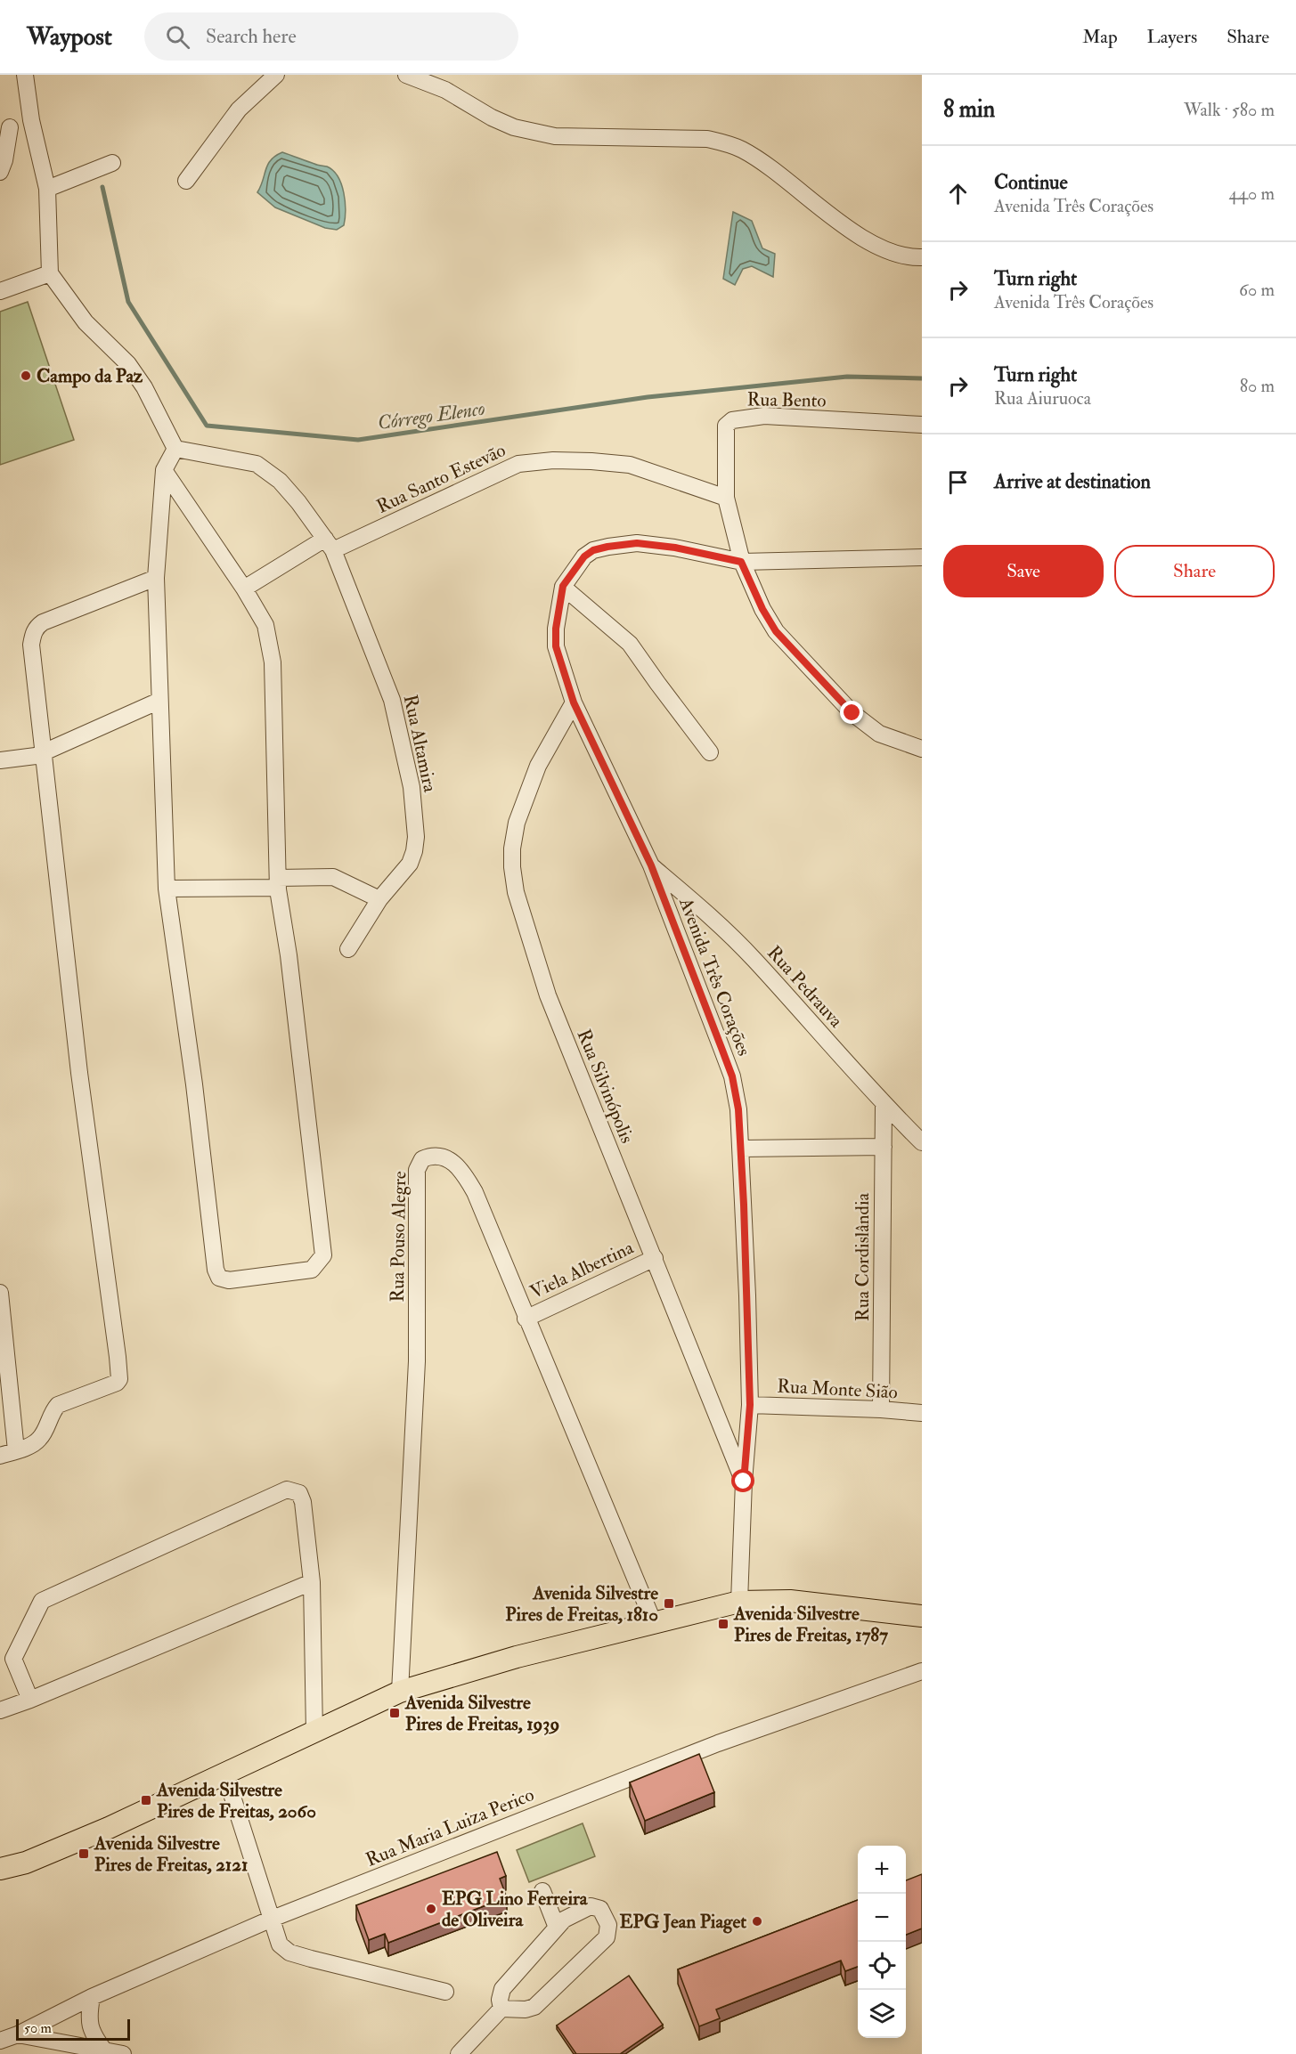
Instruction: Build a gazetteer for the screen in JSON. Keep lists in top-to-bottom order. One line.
{"streets":{"street":["Rua Bento","Rua Santo Estevão","Rua Altamira","Avenida Três Corações","Rua Pedrauva","Rua Silvinópolis","Rua Pouso Alegre","Rua Cordislândia","Viela Albertina","Rua Monte Sião","Rua Maria Luiza Perico"]},"crossings":[["Rua Bento","Rua Santo Estevão"],["Rua Bento","Avenida Três Corações"],["Rua Santo Estevão","Rua Altamira"],["Avenida Três Corações","Rua Pedrauva"],["Avenida Três Corações","Rua Silvinópolis"],["Avenida Três Corações","Rua Monte Sião"],["Rua Pedrauva","Rua Cordislândia"],["Rua Silvinópolis","Viela Albertina"],["Rua Pouso Alegre","Viela Albertina"],["Rua Cordislândia","Rua Monte Sião"]],"water":["Córrego Elenco"],"places":{"other":["Campo da Paz","EPG Lino Ferreira de Oliveira","EPG Jean Piaget"],"transit":["Avenida Silvestre Pires de Freitas, 1810","Avenida Silvestre Pires de Freitas, 1787","Avenida Silvestre Pires de Freitas, 1939","Avenida Silvestre Pires de Freitas, 2060","Avenida Silvestre Pires de Freitas, 2121"]},"scale_bar":"50 m","page":{"header":"Waypost","search":"Search here","nav":["Map","Layers","Share"],"heading":["8 min","Walk · 580 m"],"list":[["Continue","Avenida Três Corações","440 m"],["Turn right","Avenida Três Corações","60 m"],["Turn right","Rua Aiuruoca","80 m"],"Arrive at destination"],"buttons":["Save","Share"],"map_buttons":["+","−"],"scale":"50 m"}}
